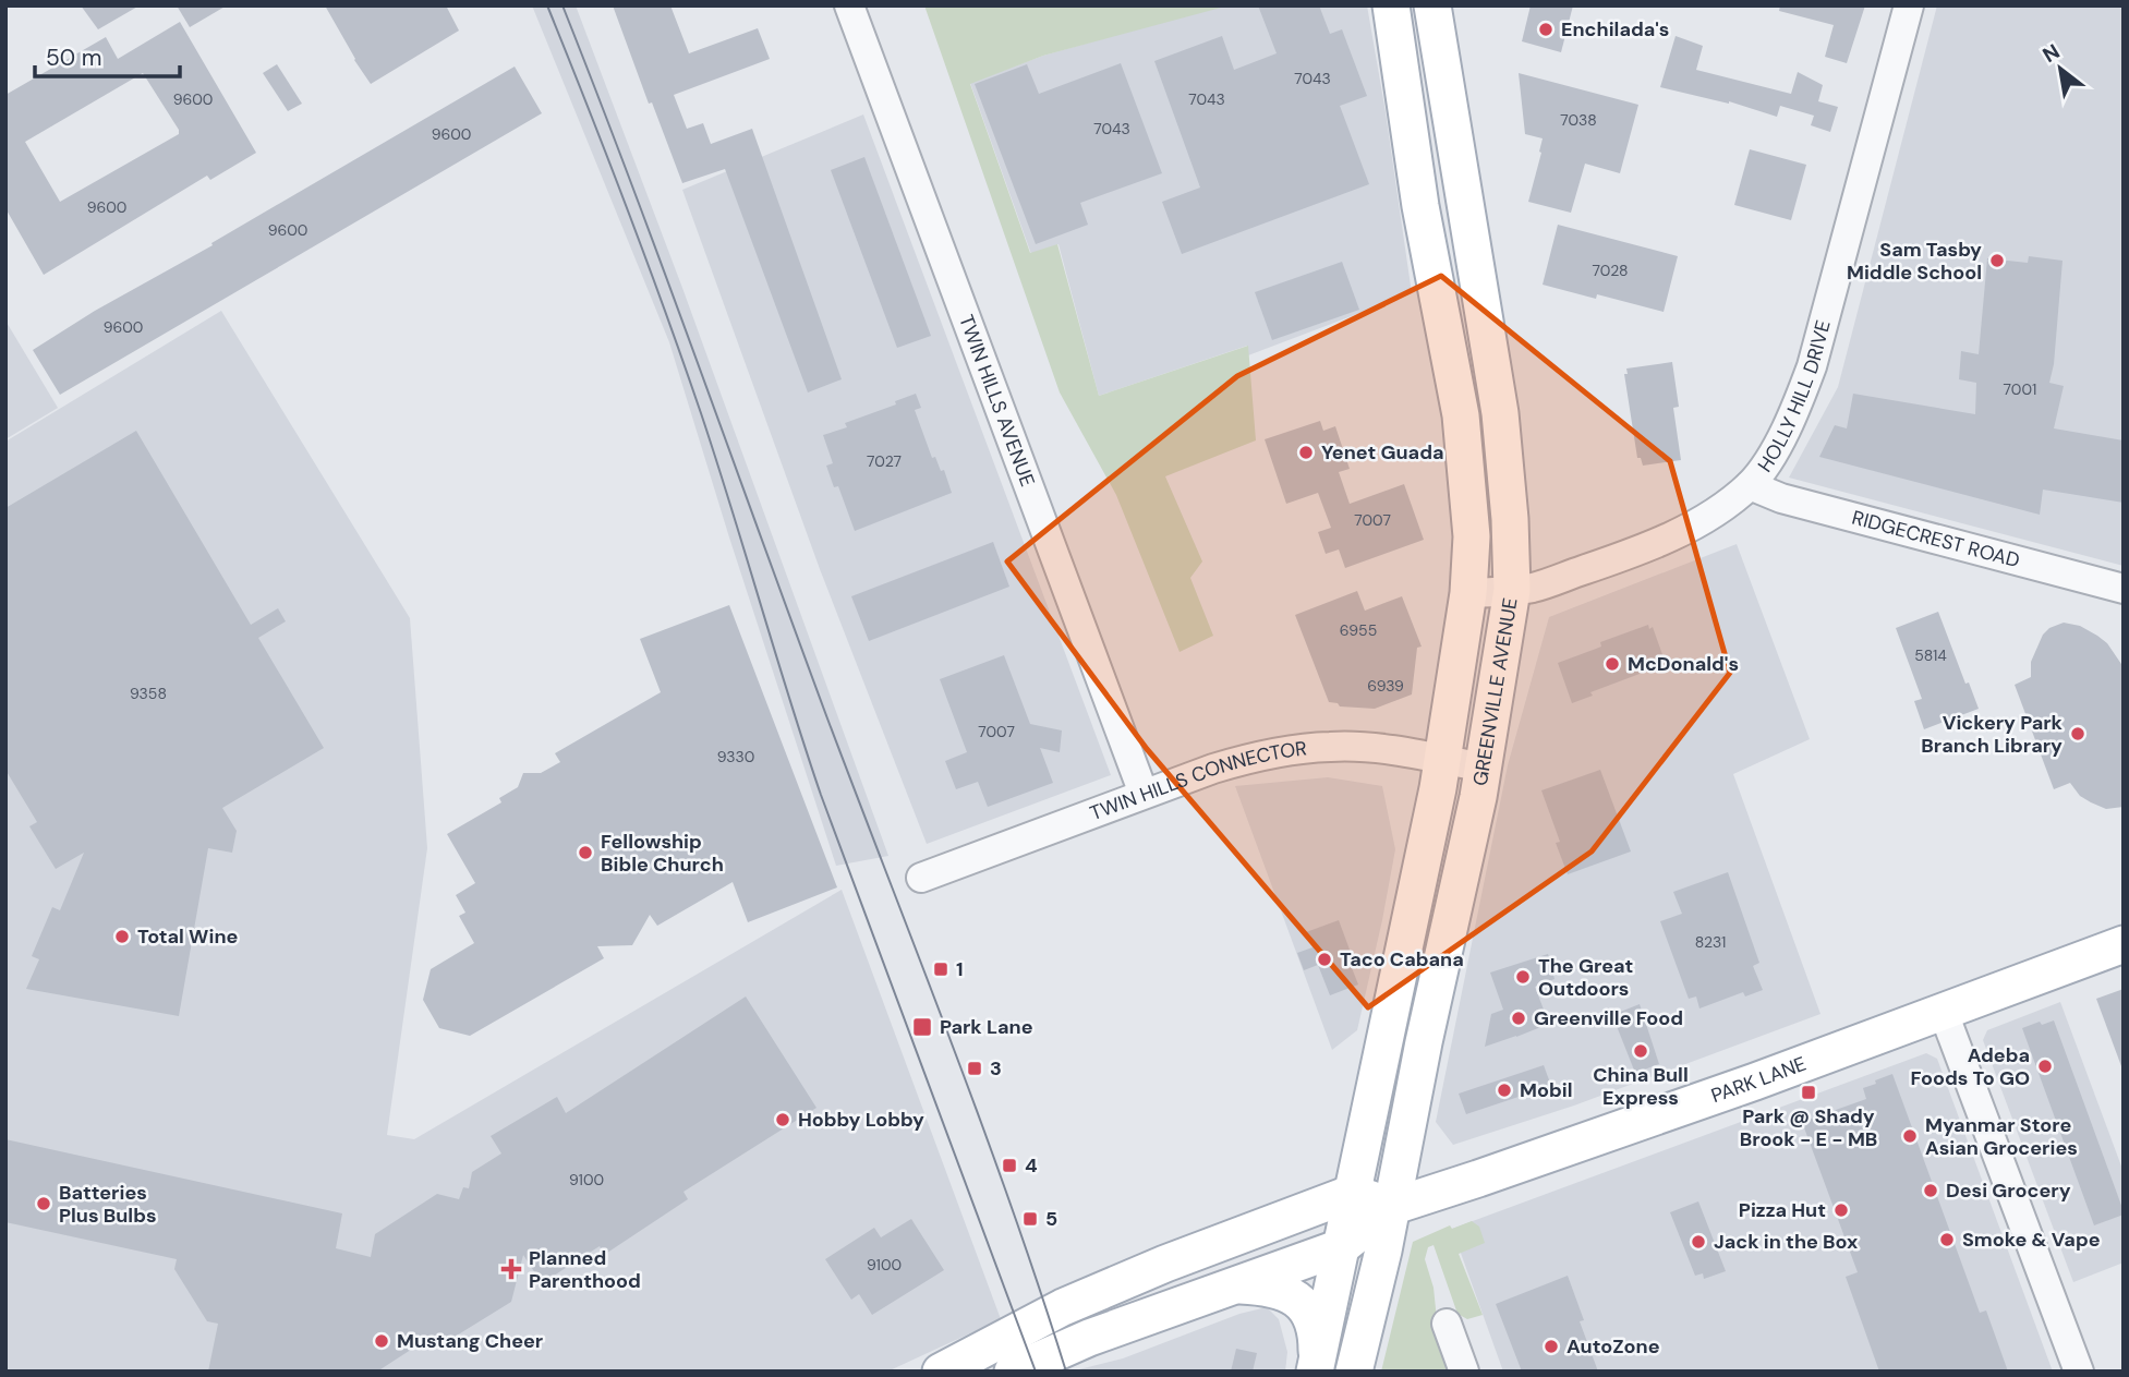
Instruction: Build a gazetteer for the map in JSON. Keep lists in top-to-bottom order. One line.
{"streets":{"main road":["GREENVILLE AVENUE","PARK LANE"],"street":["HOLLY HILL DRIVE","TWIN HILLS AVENUE","RIDGECREST ROAD","TWIN HILLS CONNECTOR"]},"crossings":[["HOLLY HILL DRIVE","RIDGECREST ROAD"],["HOLLY HILL DRIVE","GREENVILLE AVENUE"],["TWIN HILLS AVENUE","TWIN HILLS CONNECTOR"],["GREENVILLE AVENUE","TWIN HILLS CONNECTOR"],["GREENVILLE AVENUE","PARK LANE"]],"places":{"other":["Enchilada's","Sam Tasby Middle School","Yenet Guada","McDonald's","Vickery Park Branch Library","Fellowship Bible Church","Total Wine","Taco Cabana","The Great Outdoors","Greenville Food","China Bull Express","Adeba Foods To GO","Mobil","Hobby Lobby","Myanmar Store Asian Groceries","Desi Grocery","Batteries Plus Bulbs","Pizza Hut","Smoke & Vape","Jack in the Box","Mustang Cheer","AutoZone"],"transit":["1","Park Lane","3","Park @ Shady Brook - E - MB","4","5"],"health":["Planned Parenthood"]},"house_numbers":["7043","9600","7043","7038","7043","9600","9600","9600","7028","9600","7001","7027","7007","6955","5814","6939","9358","7007","9330","8231","9100","9100"],"scale_bar":"50 m","north":"top left"}
